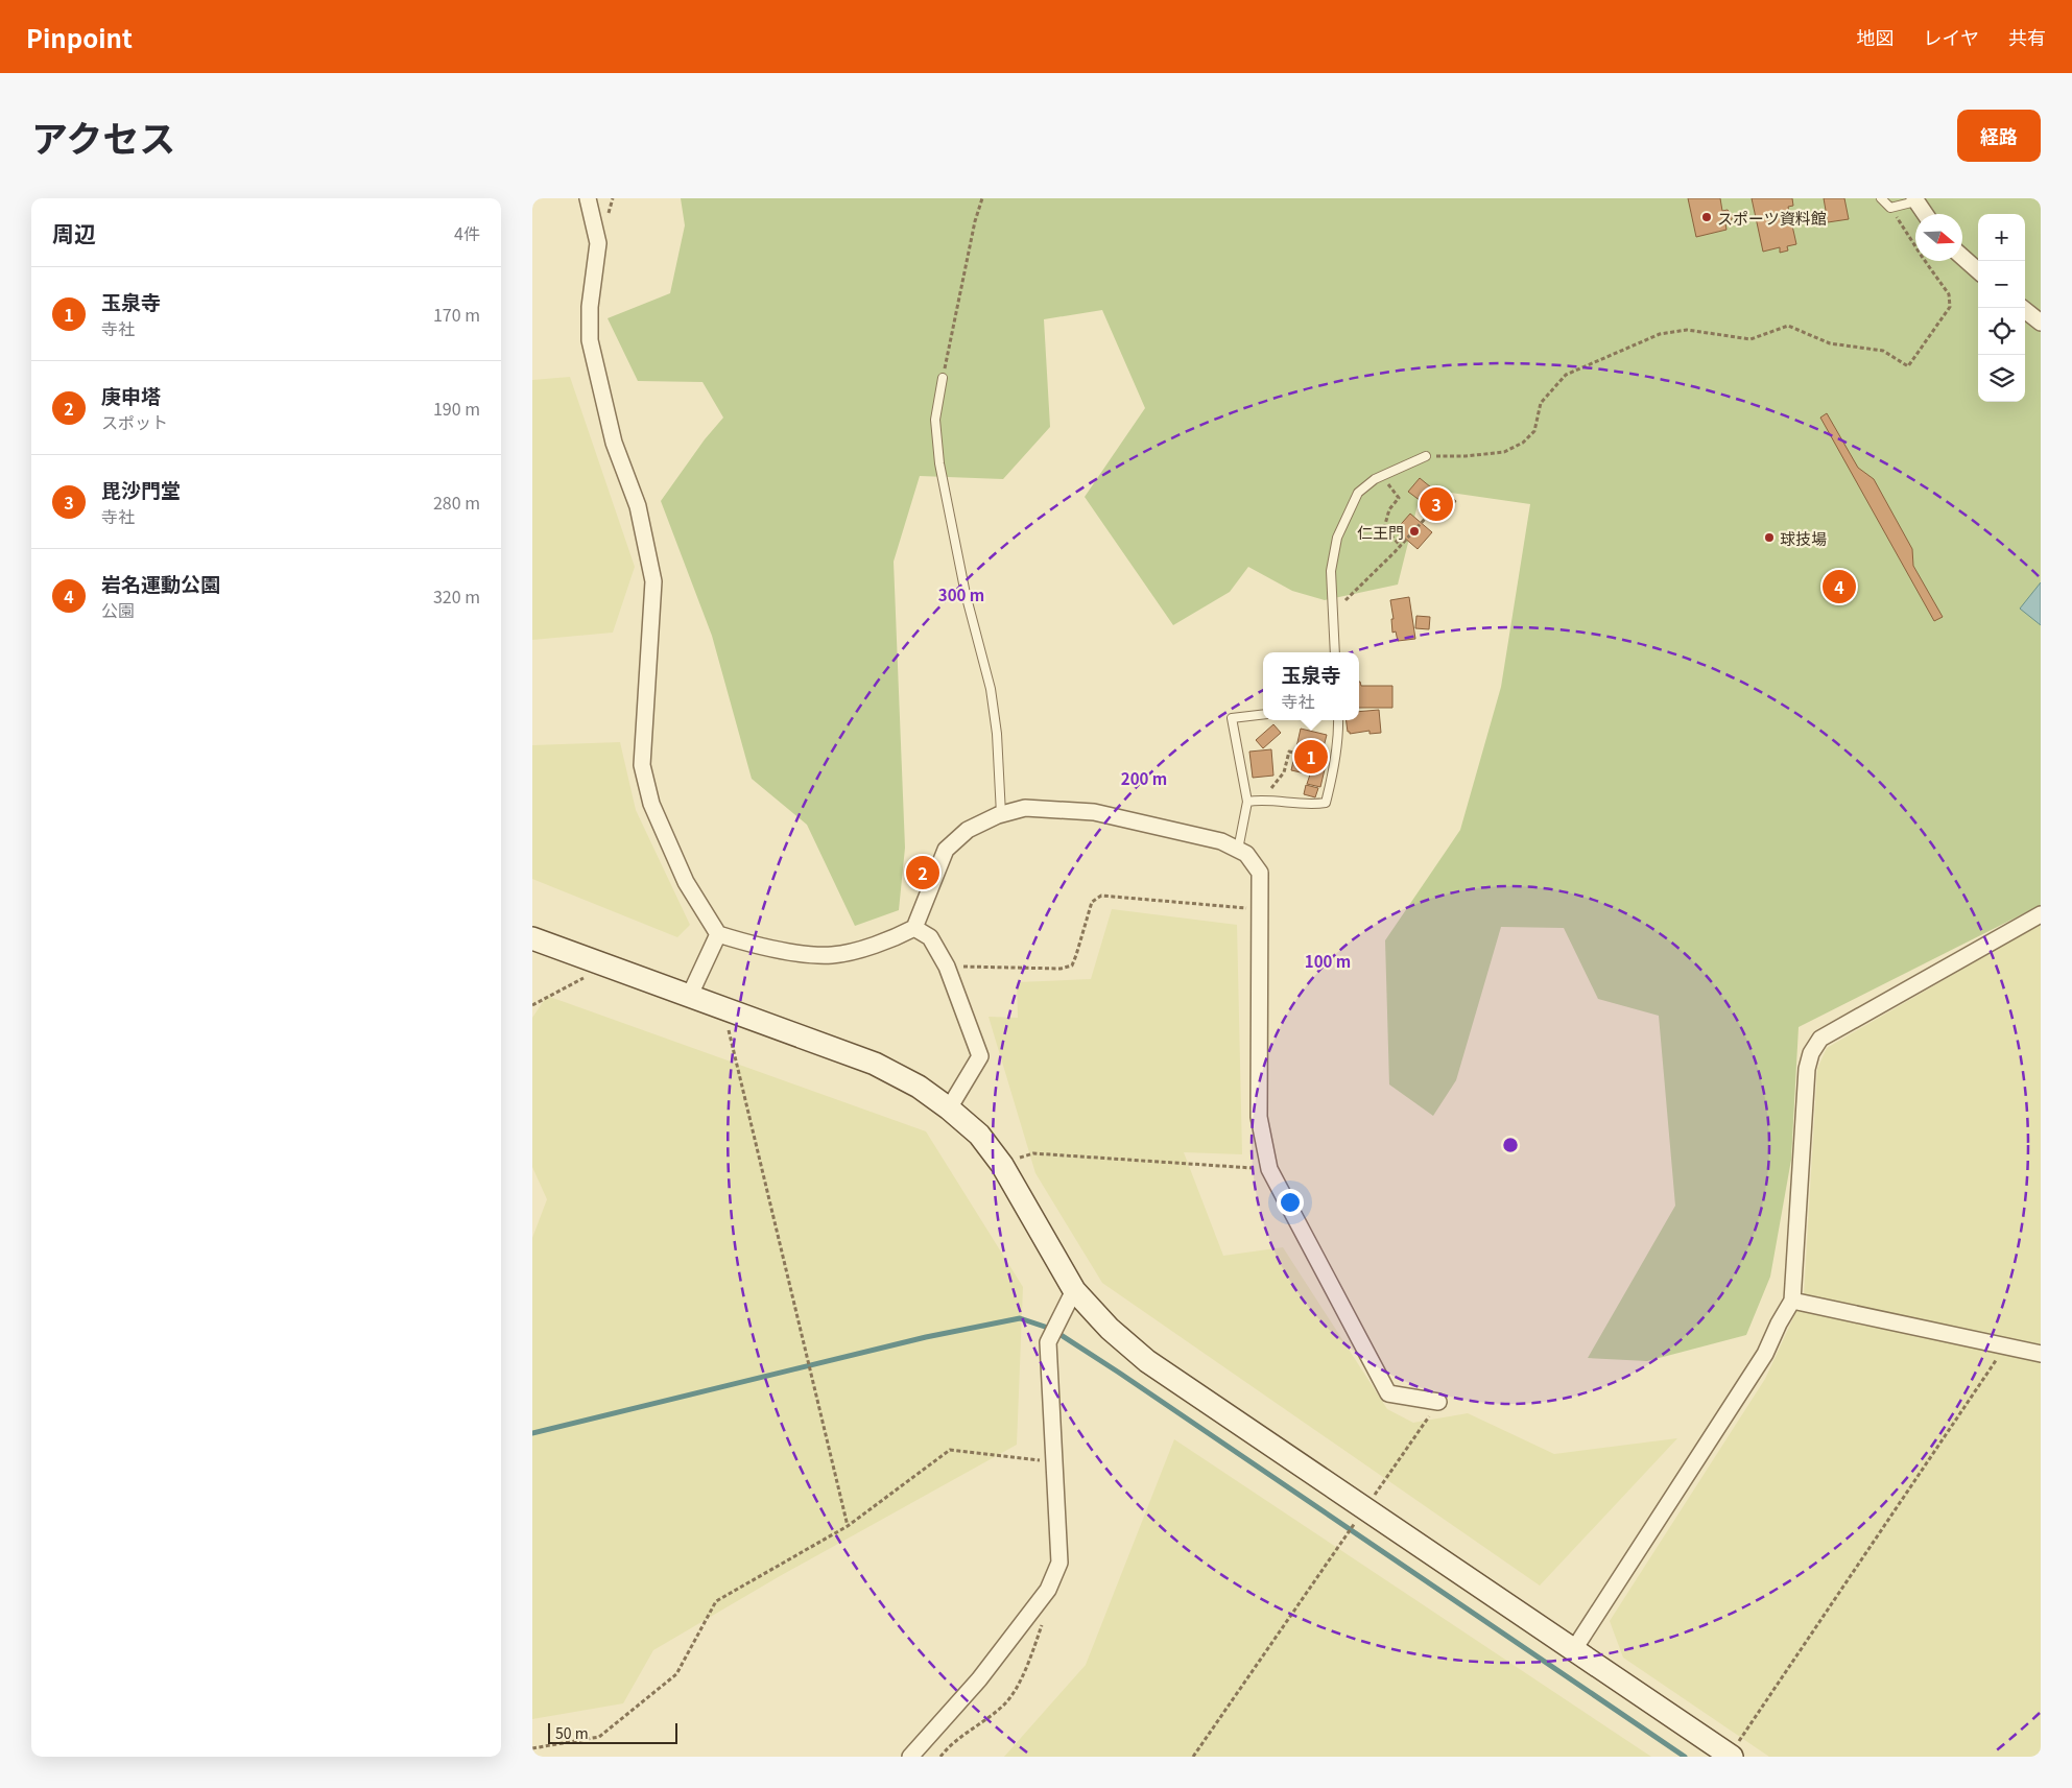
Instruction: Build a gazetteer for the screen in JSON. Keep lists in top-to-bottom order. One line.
{"places":["スポーツ資料館","仁王門","球技場"],"scale_bar":"50 m","north":"right","page":{"header":"Pinpoint","nav":["地図","レイヤ","共有"],"title":"アクセス","buttons":"経路","heading":["周辺","4件"],"map_buttons":["+","−"],"list":[{"mark":"1","name":"玉泉寺","note":"寺社","value":"170 m"},{"mark":"2","name":"庚申塔","note":"スポット","value":"190 m"},{"mark":"3","name":"毘沙門堂","note":"寺社","value":"280 m"},{"mark":"4","name":"岩名運動公園","note":"公園","value":"320 m"}],"pins":["3","4","1","2"],"popup":["玉泉寺","寺社"],"scale":"50 m"},"rings":["300 m","200 m","100 m"]}
